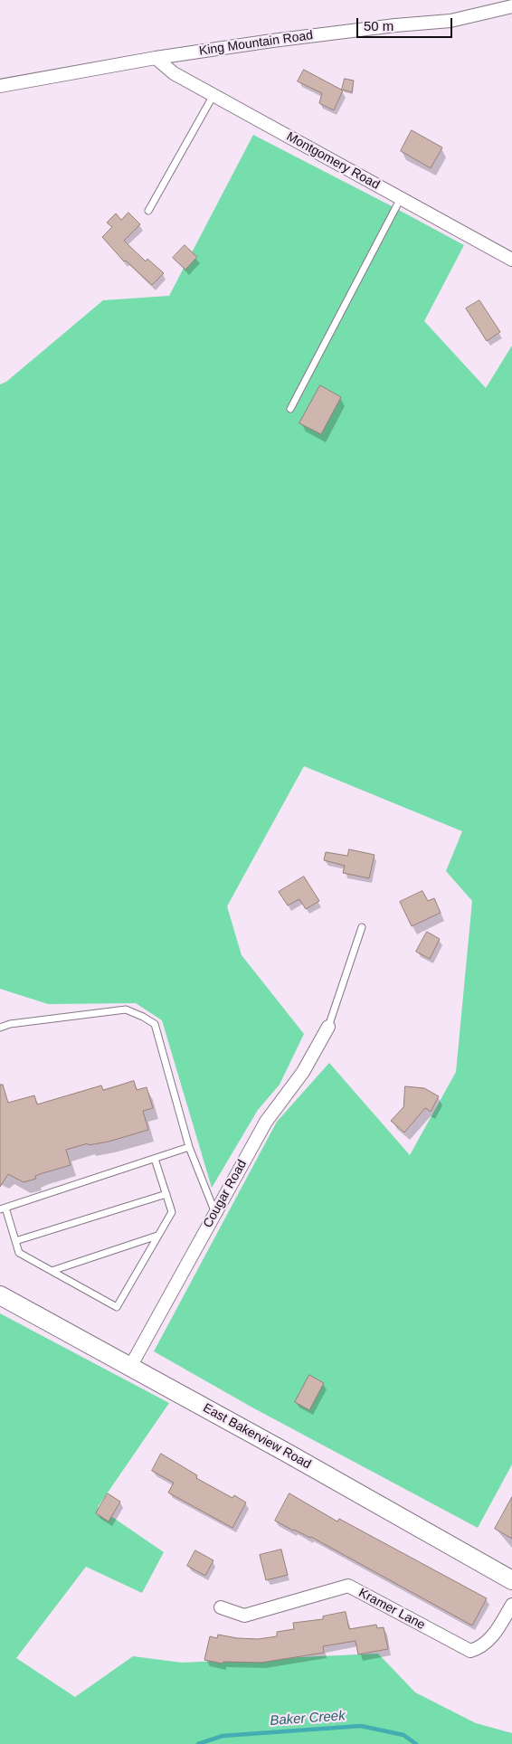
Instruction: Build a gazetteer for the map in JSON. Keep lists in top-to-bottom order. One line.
{"streets":{"main road":["East Bakerview Road"],"street":["King Mountain Road","Montgomery Road","Cougar Road","Kramer Lane"]},"crossings":[["King Mountain Road","Montgomery Road"],["Cougar Road","East Bakerview Road"]],"water":["Baker Creek"],"scale_bar":"50 m"}
